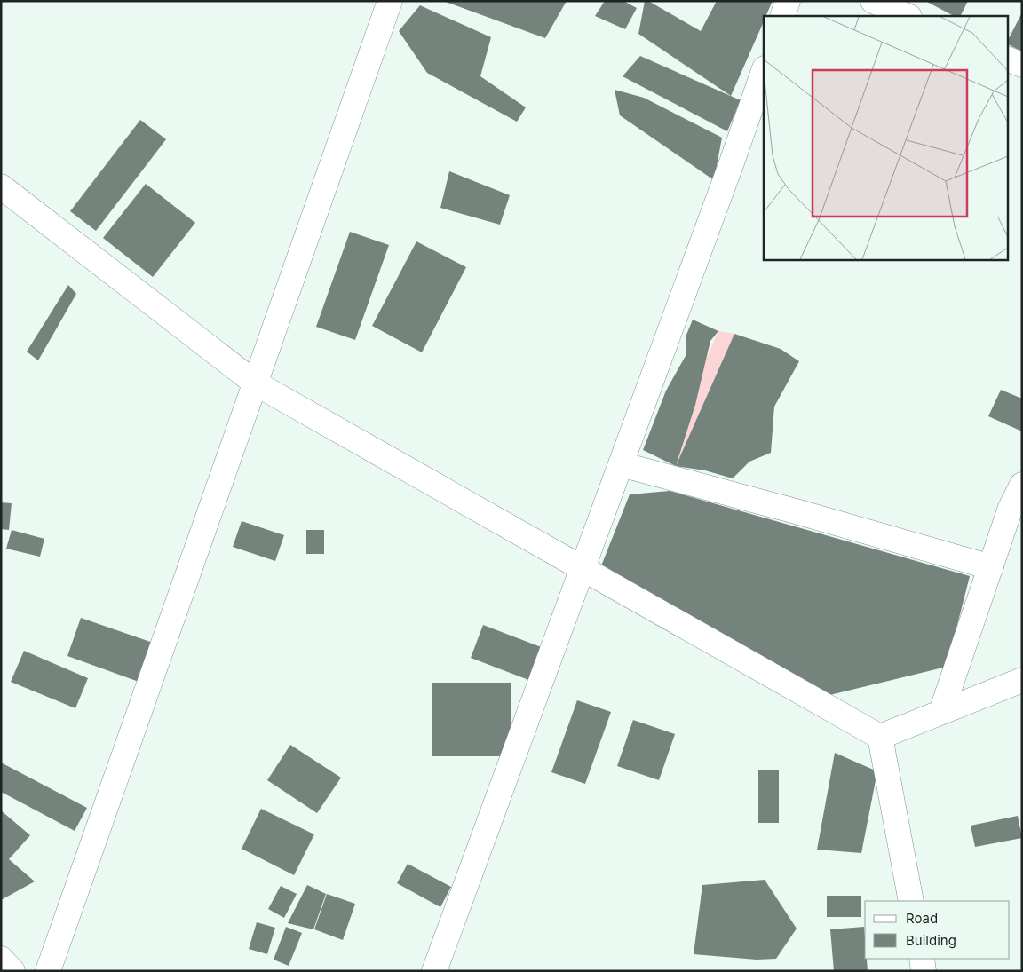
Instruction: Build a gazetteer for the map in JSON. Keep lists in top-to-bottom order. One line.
{"legend":["Road","Building"]}
